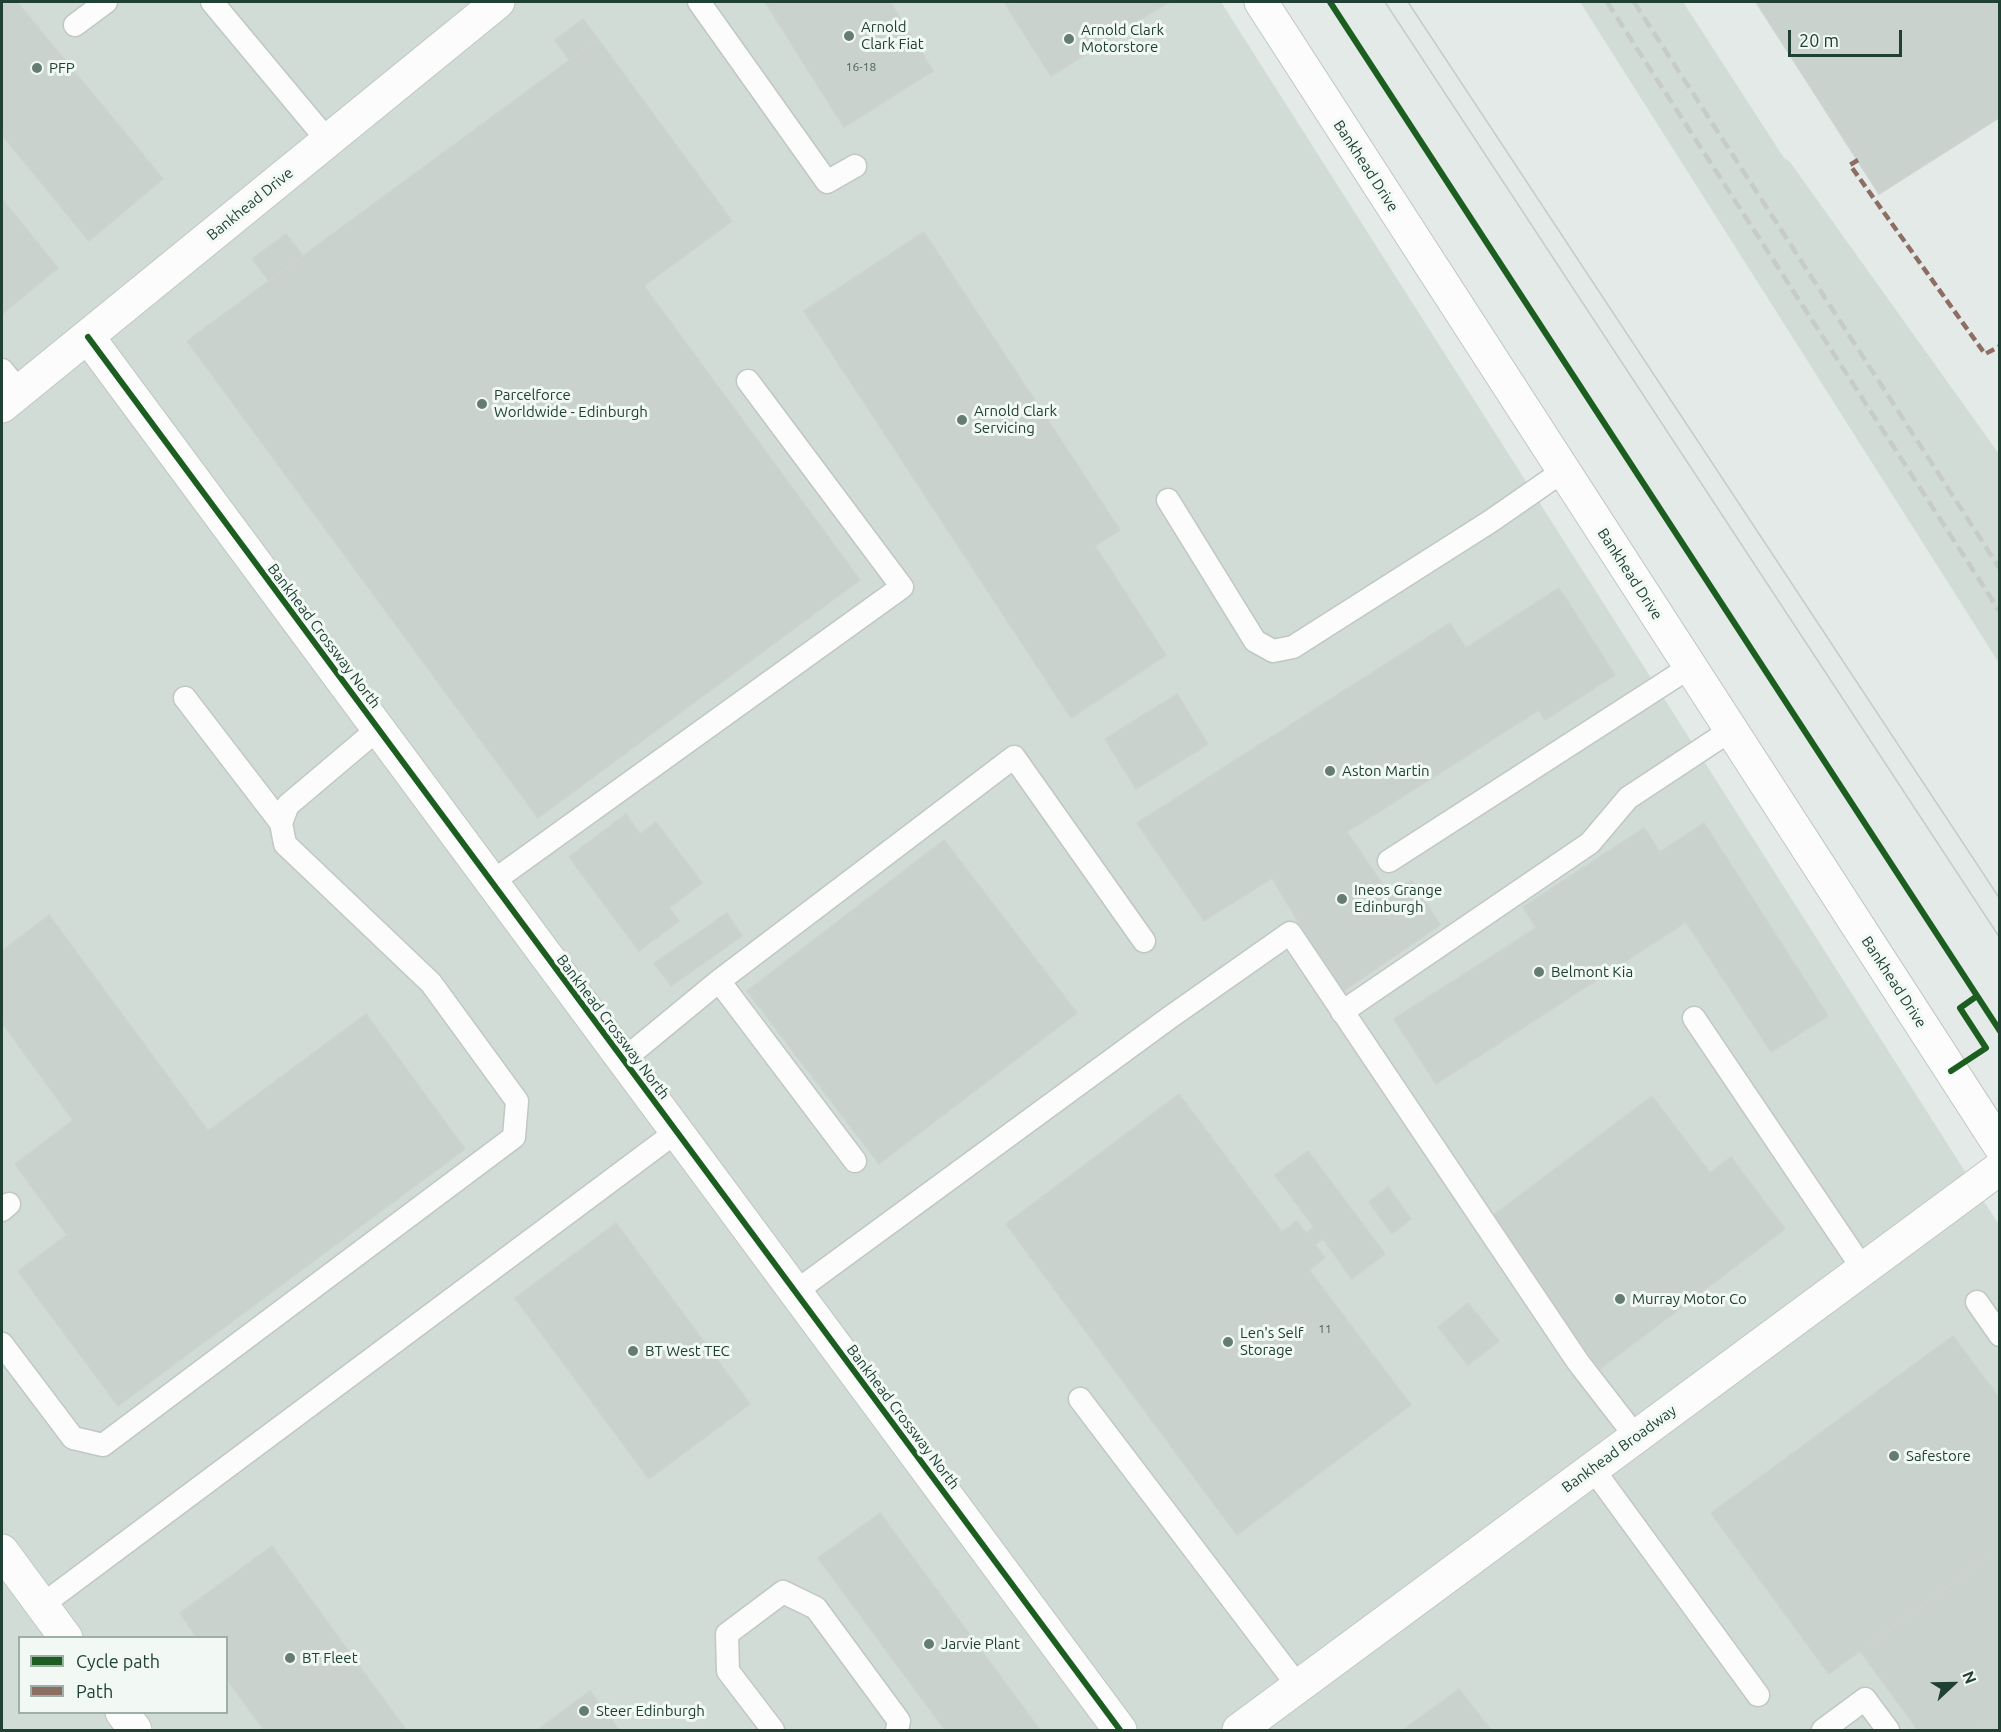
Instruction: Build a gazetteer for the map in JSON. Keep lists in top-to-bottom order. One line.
{"streets":{"street":["Bankhead Drive","Bankhead Crossway North","Bankhead Broadway"]},"crossings":[["Bankhead Drive","Bankhead Crossway North"]],"places":["Arnold Clark Fiat","Arnold Clark Motorstore","PFP","Parcelforce Worldwide - Edinburgh","Arnold Clark Servicing","Aston Martin","Ineos Grange Edinburgh","Belmont Kia","Murray Motor Co","Len's Self Storage","BT West TEC","Safestore","Jarvie Plant","BT Fleet","Steer Edinburgh"],"house_numbers":["16-18","11"],"legend":["Cycle path","Path"],"scale_bar":"20 m","north":"right"}
